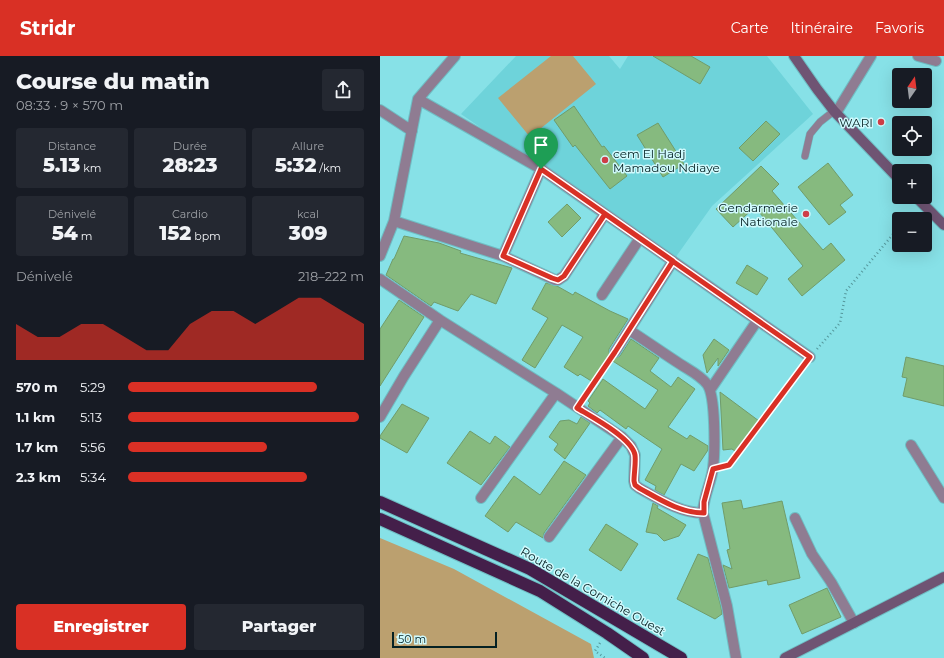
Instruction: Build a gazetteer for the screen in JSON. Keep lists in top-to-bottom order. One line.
{"streets":{"highway":["Route de la Corniche Ouest"]},"places":["WARI","cem El Hadj Mamadou Ndiaye","Gendarmerie Nationale"],"scale_bar":"50 m","north":"top","page":{"header":"Stridr","nav":["Carte","Itinéraire","Favoris"],"heading":["Course du matin","08:33 · 9 × 570 m"],"map_buttons":["+","−"],"stats":[["Distance","5.13 km"],["Durée","28:23"],["Allure","5:32 /km"],["Dénivelé","54 m"],["Cardio","152 bpm"],["kcal","309"]],"chart":["Dénivelé","218–222 m"],"list":[{"name":"570 m","note":"5:29"},{"name":"1.1 km","note":"5:13"},{"name":"1.7 km","note":"5:56"},{"name":"2.3 km","note":"5:34"}],"buttons":["Enregistrer","Partager"],"scale":"50 m"}}
